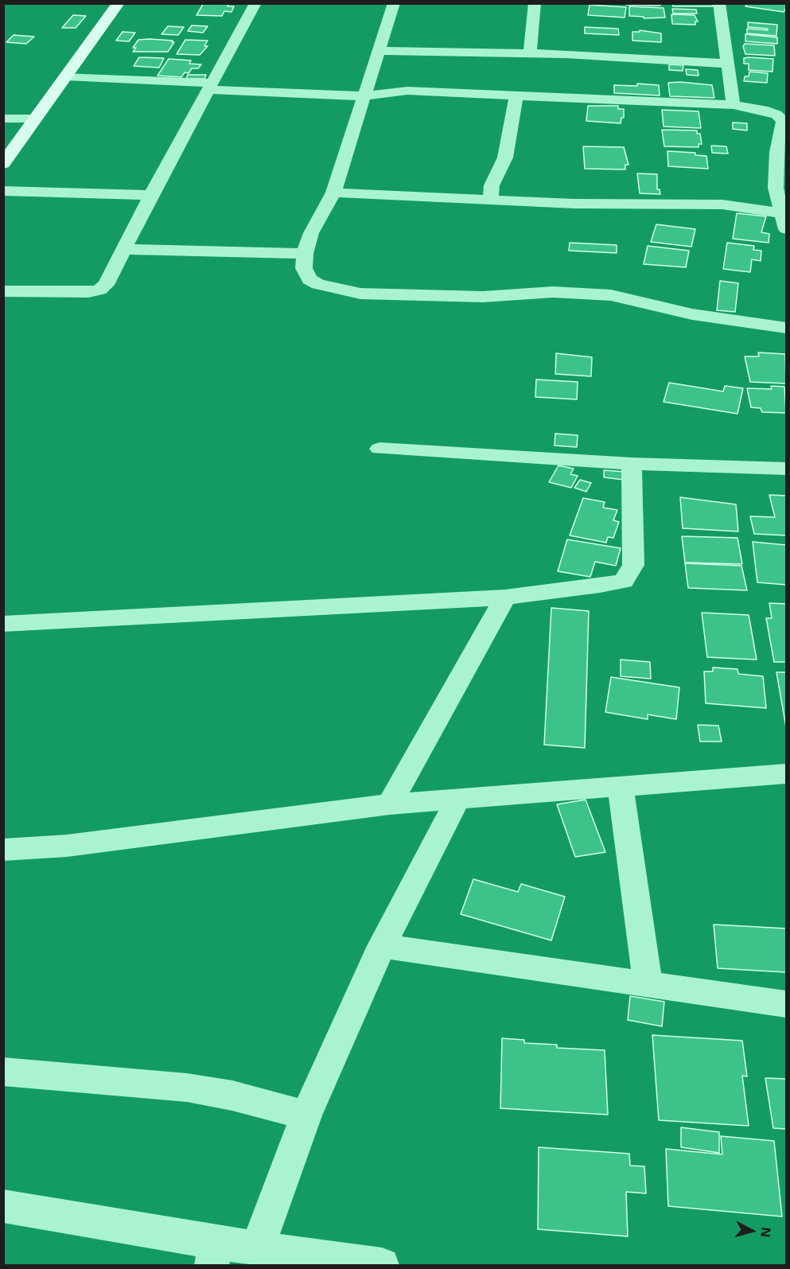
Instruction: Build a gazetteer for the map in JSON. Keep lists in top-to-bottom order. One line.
{"north":"right"}
